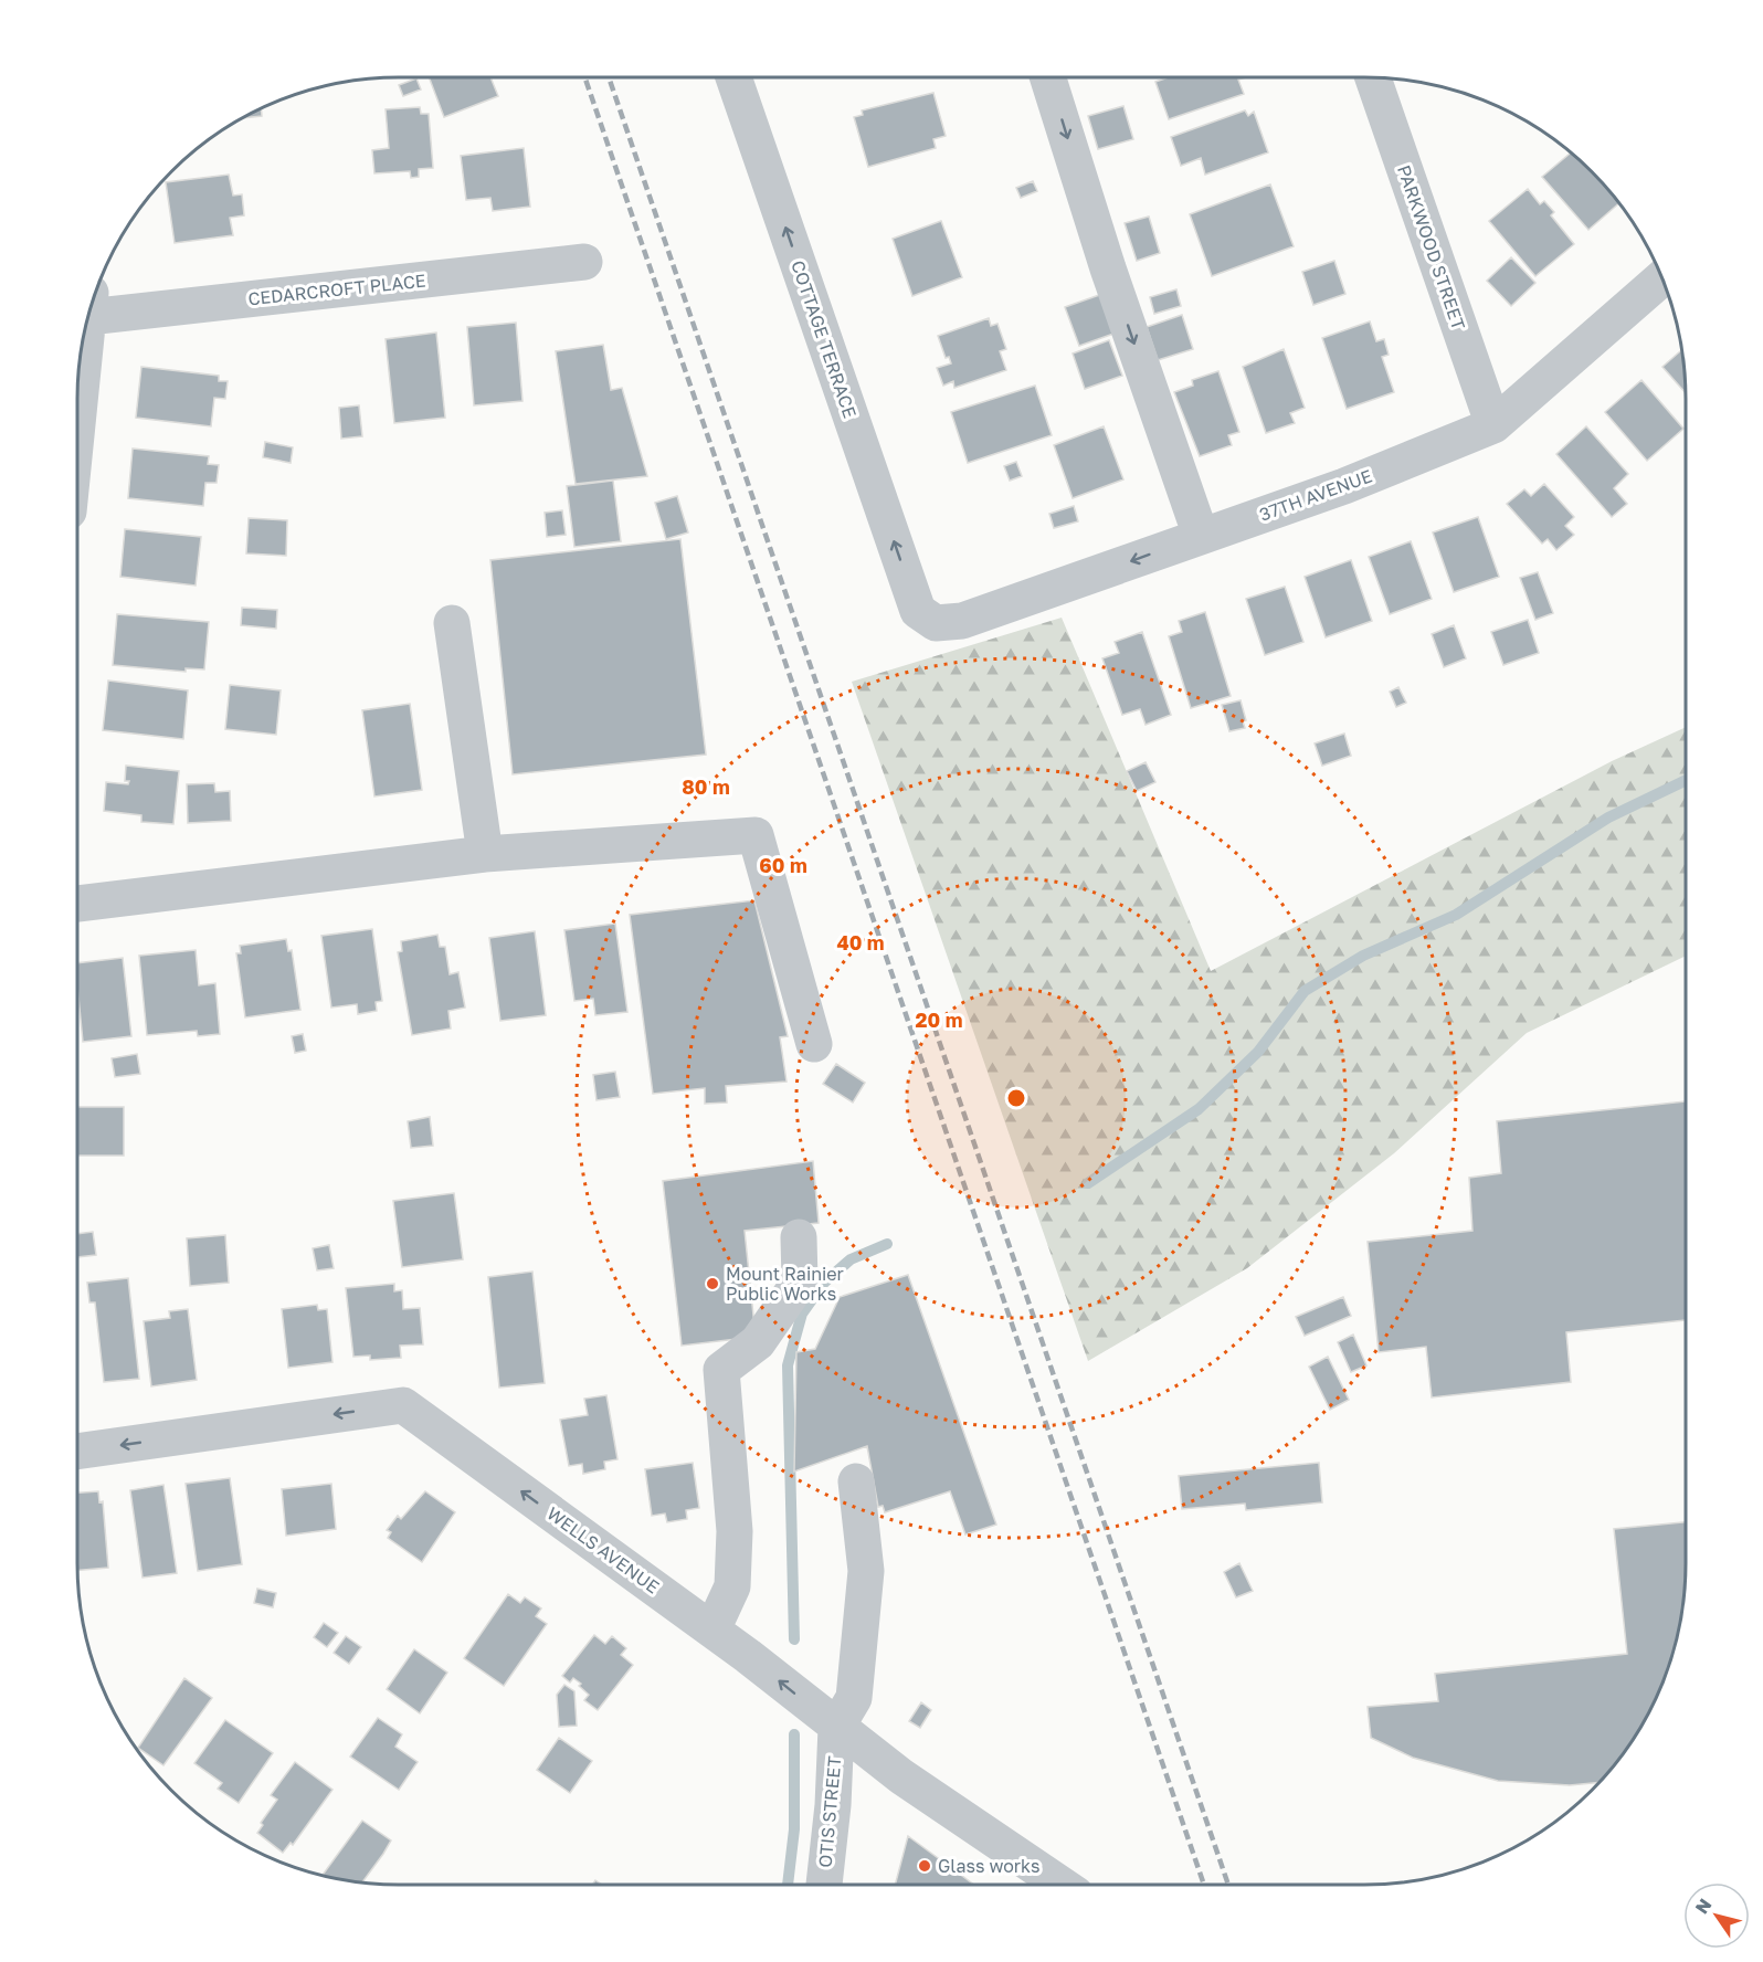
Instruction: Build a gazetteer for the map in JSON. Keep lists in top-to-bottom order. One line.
{"streets":{"street":["PARKWOOD STREET","CEDARCROFT PLACE","COTTAGE TERRACE","37TH AVENUE","WELLS AVENUE","OTIS STREET"]},"crossings":[["PARKWOOD STREET","37TH AVENUE"],["COTTAGE TERRACE","37TH AVENUE"],["WELLS AVENUE","OTIS STREET"]],"one_way":["WELLS AVENUE"],"places":["Mount Rainier Public Works","Glass works"],"north":"top left","rings":["80 m","60 m","40 m","20 m"]}
